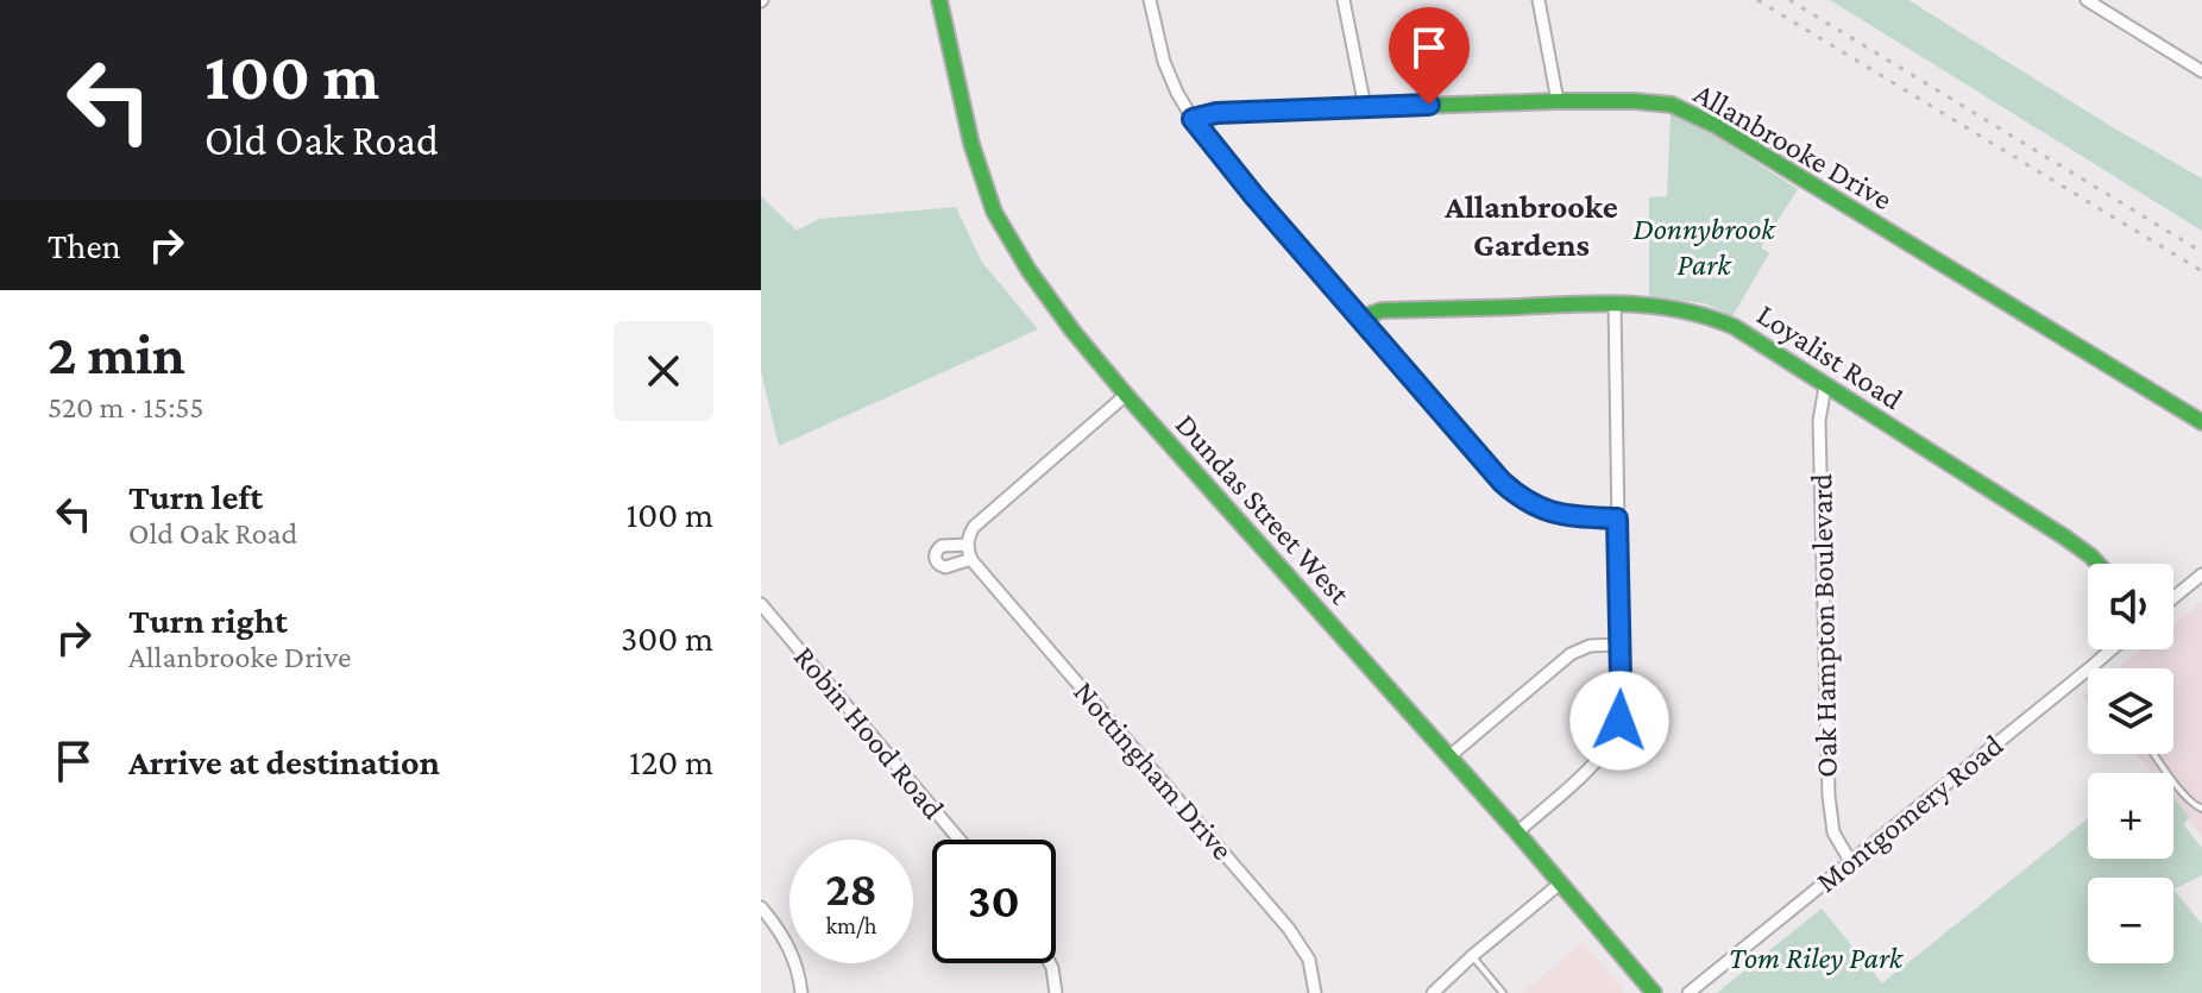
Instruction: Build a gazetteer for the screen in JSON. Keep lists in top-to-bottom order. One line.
{"streets":{"street":["Allanbrooke Drive","Loyalist Road","Dundas Street West","Oak Hampton Boulevard","Robin Hood Road","Nottingham Drive","Montgomery Road"]},"crossings":[["Loyalist Road","Oak Hampton Boulevard"],["Oak Hampton Boulevard","Montgomery Road"]],"districts":["Allanbrooke Gardens"],"parks":["Donnybrook Park","Tom Riley Park"],"page":{"turn":["100 m","Old Oak Road"],"then":"Then","heading":["2 min","520 m · 15:55"],"list":[{"name":"Turn left","note":"Old Oak Road","value":"100 m"},{"name":"Turn right","note":"Allanbrooke Drive","value":"300 m"},{"name":"Arrive at destination","value":"120 m"}],"map_buttons":["+","−"],"speed":"28 km/h","limit":"30"}}
